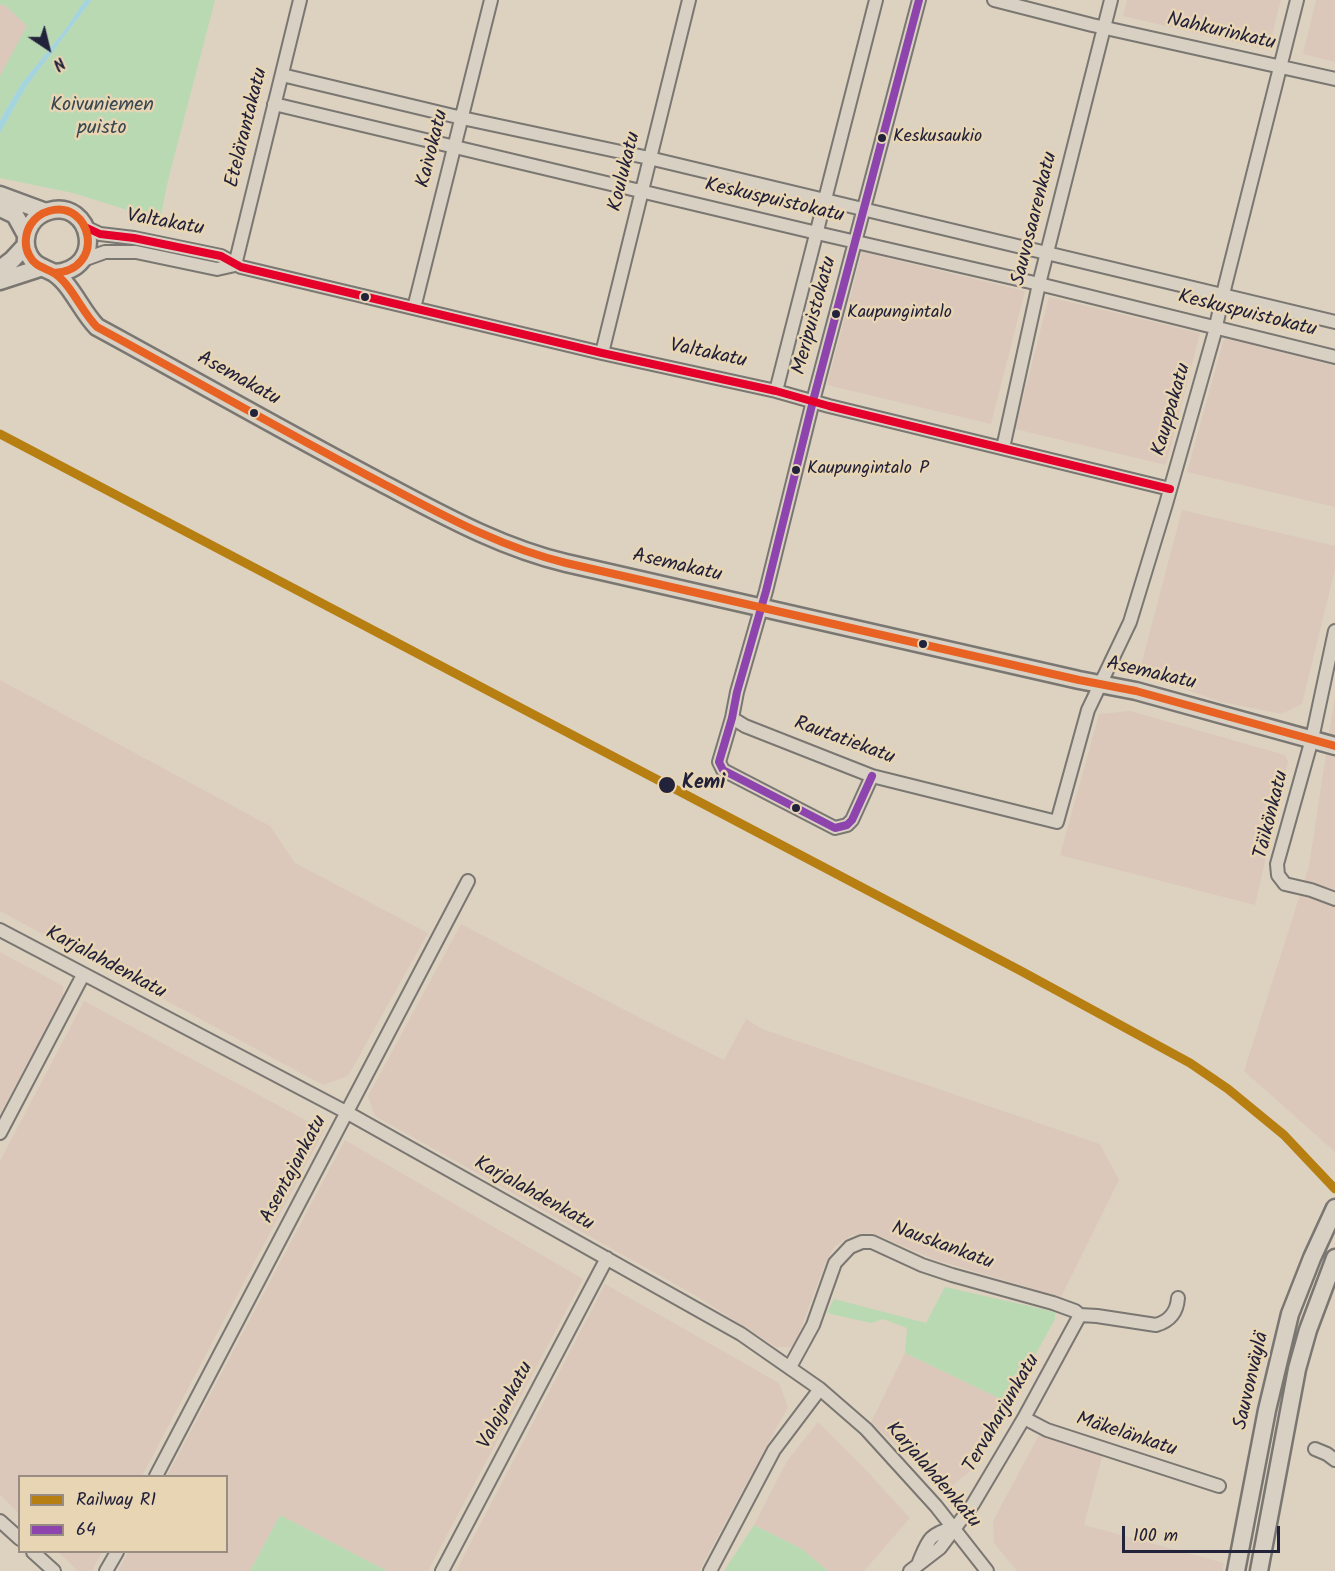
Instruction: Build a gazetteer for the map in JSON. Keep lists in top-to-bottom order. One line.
{"streets":{"main road":["Asemakatu","Sauvonväylä"],"street":["Nahkurinkatu","Etelärantakatu","Kaivokatu","Koulukatu","Keskuspuistokatu","Sauvosaarenkatu","Valtakatu","Meripuistokatu","Kauppakatu","Rautatiekatu","Täikönkatu","Karjalahdenkatu","Asentajankatu","Nauskankatu","Valajankatu","Tervaharjunkatu","Mäkelänkatu"]},"crossings":[["Nahkurinkatu","Sauvosaarenkatu"],["Nahkurinkatu","Kauppakatu"],["Etelärantakatu","Keskuspuistokatu"],["Etelärantakatu","Valtakatu"],["Kaivokatu","Keskuspuistokatu"],["Kaivokatu","Valtakatu"],["Koulukatu","Keskuspuistokatu"],["Koulukatu","Valtakatu"],["Keskuspuistokatu","Sauvosaarenkatu"],["Keskuspuistokatu","Meripuistokatu"],["Keskuspuistokatu","Kauppakatu"],["Sauvosaarenkatu","Valtakatu"],["Valtakatu","Meripuistokatu"],["Valtakatu","Asemakatu"],["Valtakatu","Kauppakatu"],["Meripuistokatu","Asemakatu"],["Asemakatu","Kauppakatu"],["Asemakatu","Täikönkatu"],["Kauppakatu","Rautatiekatu"],["Karjalahdenkatu","Asentajankatu"],["Karjalahdenkatu","Nauskankatu"],["Karjalahdenkatu","Valajankatu"],["Karjalahdenkatu","Tervaharjunkatu"],["Nauskankatu","Tervaharjunkatu"],["Tervaharjunkatu","Mäkelänkatu"]],"parks":["Koivuniemen puisto"],"places":["Keskusaukio","Kaupungintalo","Kaupungintalo P","Kemi"],"lines":["transit line 64","rail line R1"],"legend":["Railway R1","64"],"scale_bar":"100 m","north":"bottom right"}
